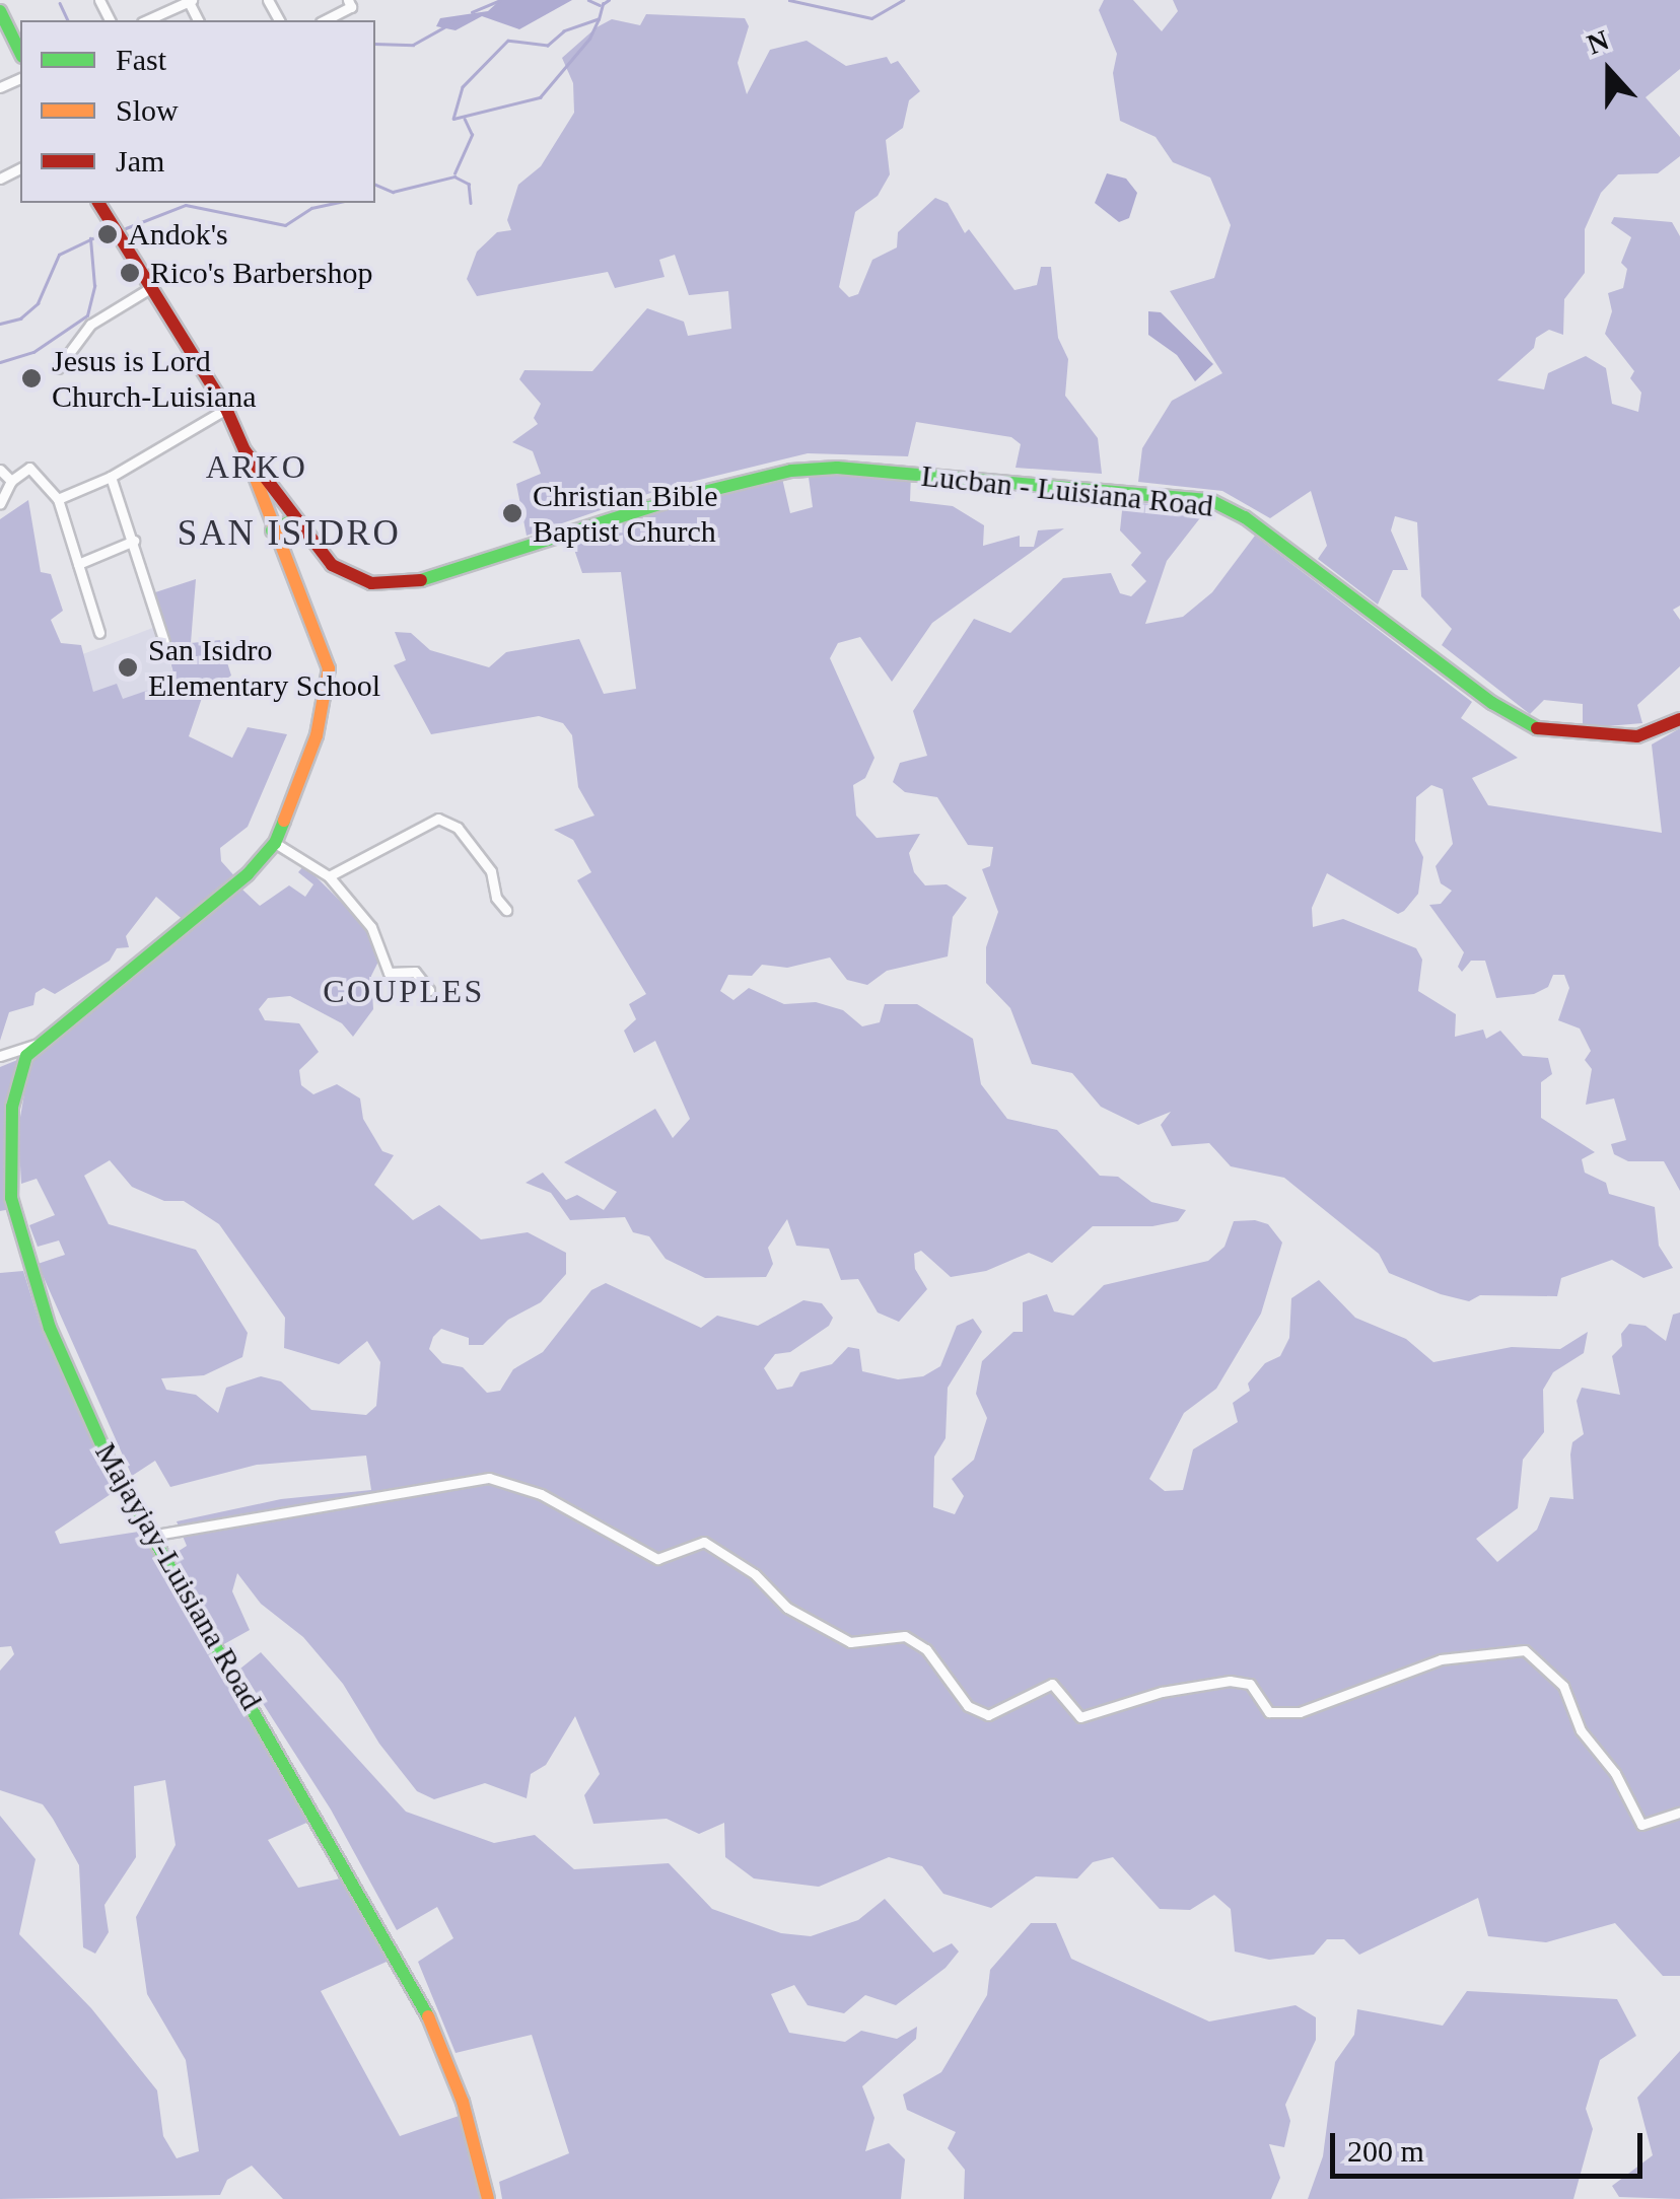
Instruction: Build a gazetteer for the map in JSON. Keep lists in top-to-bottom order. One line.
{"streets":{"street":["Lucban - Luisiana Road","Majayjay-Luisiana Road"]},"crossings":[["Lucban - Luisiana Road","Majayjay-Luisiana Road"]],"districts":["ARKO","SAN ISIDRO","COUPLES"],"places":["Andok's","Rico's Barbershop","Jesus is Lord Church-Luisiana","Christian Bible Baptist Church","San Isidro Elementary School"],"legend":["Fast","Slow","Jam"],"scale_bar":"200 m","north":"top"}
